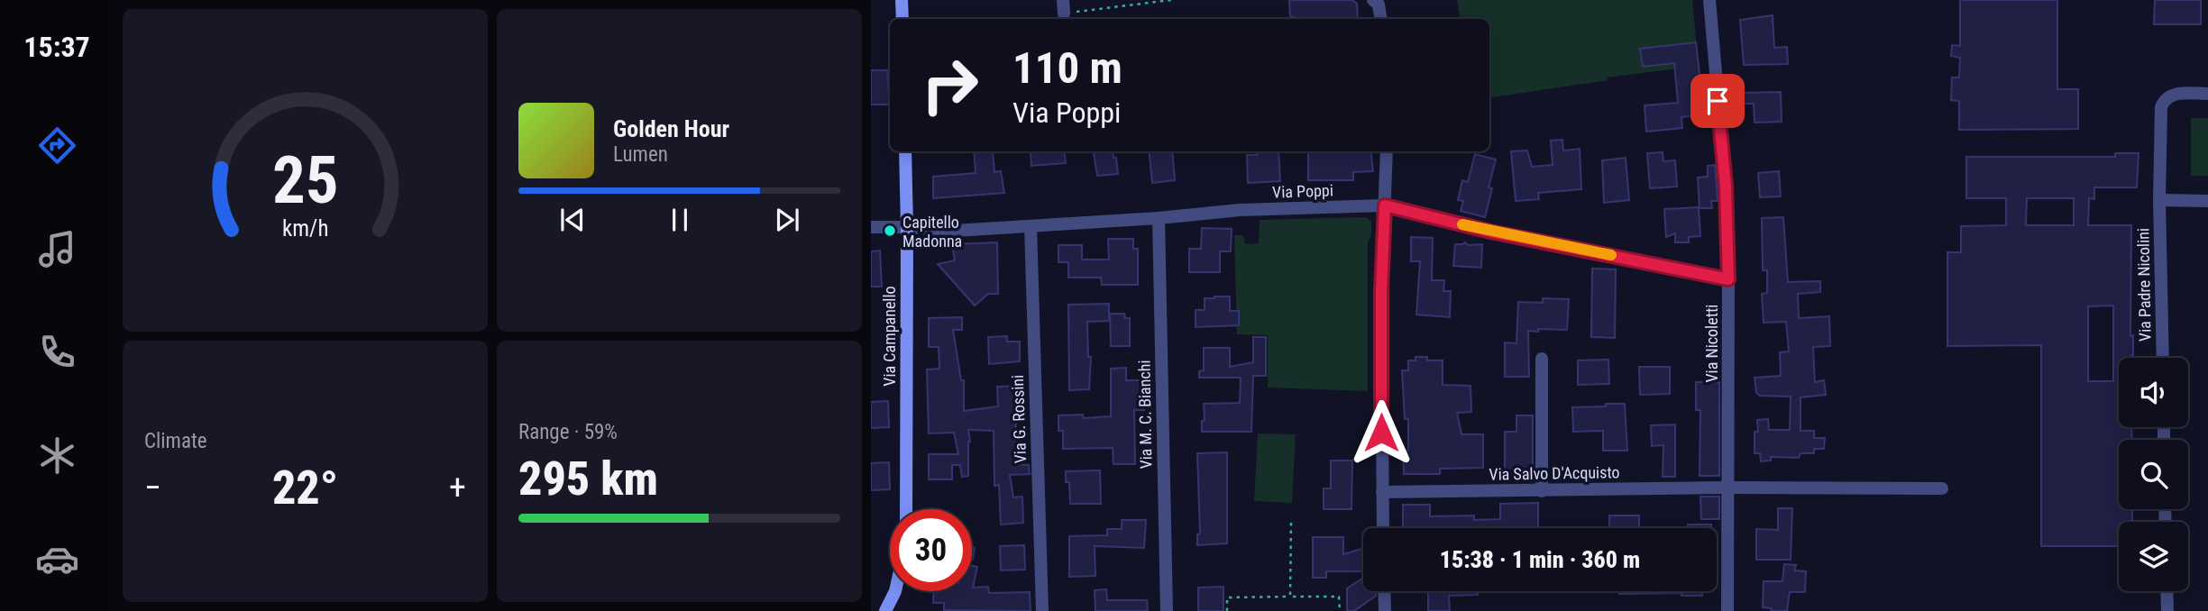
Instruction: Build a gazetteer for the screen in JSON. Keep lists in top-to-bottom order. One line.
{"streets":{"main road":["Via Campanello"],"street":["Via Poppi","Via Padre Nicolini","Via Nicoletti","Via M. C. Bianchi","Via G. Rossini","Via Salvo D'Acquisto"]},"crossings":[["Via Poppi","Via Campanello"],["Via Poppi","Via Nicoletti"],["Via Poppi","Via M. C. Bianchi"],["Via Poppi","Via G. Rossini"],["Via Nicoletti","Via Salvo D'Acquisto"]],"places":["Capitello Madonna"],"page":{"tabs":"15:37","turn":["110 m","Via Poppi"],"song":["Golden Hour","Lumen"],"tile":["Climate",["Range · 59%","295 km"]],"heat":["−","22°","+"],"limit":"30","trip":"15:38 · 1 min · 360 m","gauge":["25","km/h"]}}
